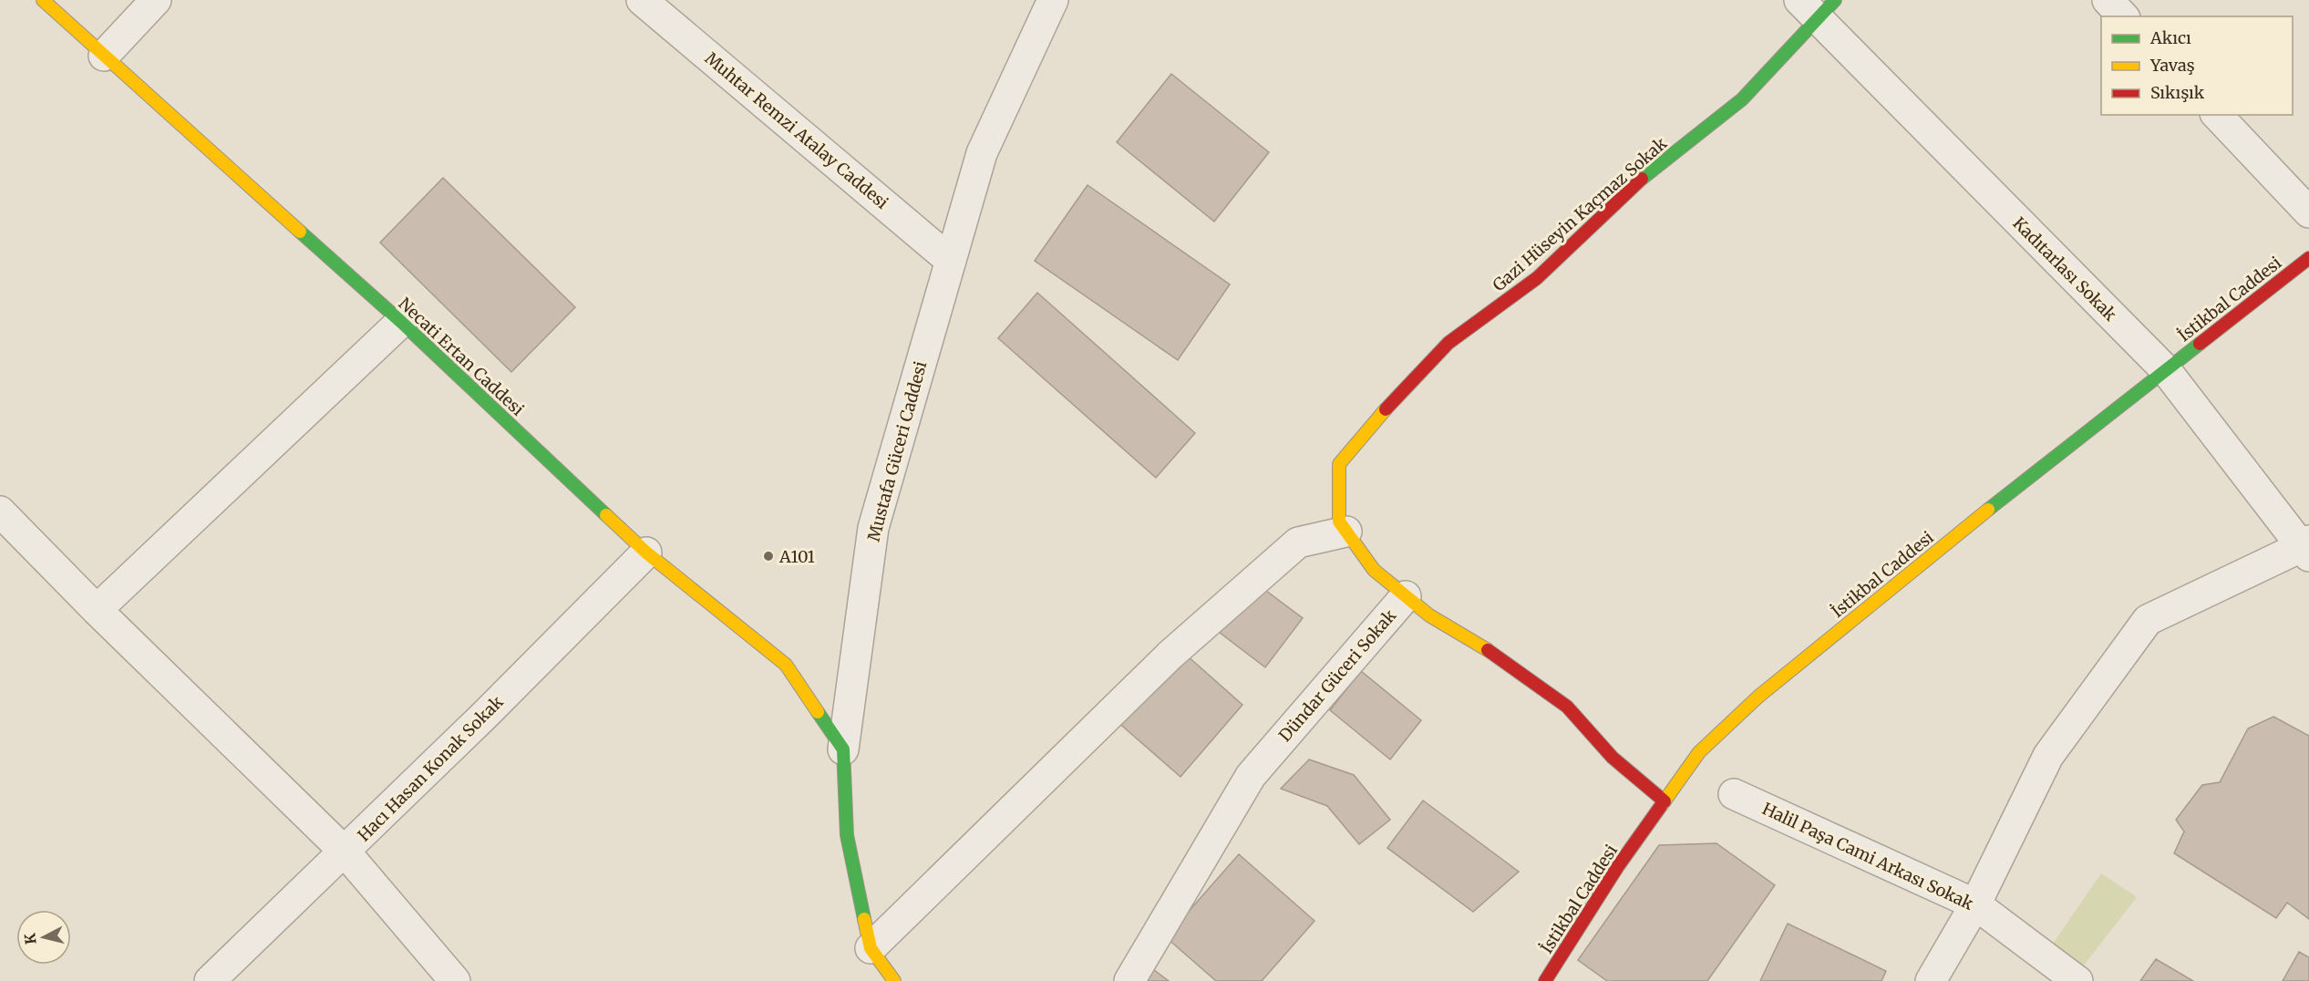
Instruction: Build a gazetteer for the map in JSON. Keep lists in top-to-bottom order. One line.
{"streets":{"street":["Muhtar Remzi Atalay Caddesi","Gazi Hüseyin Kaçmaz Sokak","Kadıtarlası Sokak","İstikbal Caddesi","Necati Ertan Caddesi","Mustafa Güceri Caddesi","Dündar Güceri Sokak","Hacı Hasan Konak Sokak","Halil Paşa Cami Arkası Sokak"]},"crossings":[["Muhtar Remzi Atalay Caddesi","Mustafa Güceri Caddesi"],["Gazi Hüseyin Kaçmaz Sokak","Kadıtarlası Sokak"],["Gazi Hüseyin Kaçmaz Sokak","Dündar Güceri Sokak"],["Kadıtarlası Sokak","İstikbal Caddesi"],["İstikbal Caddesi","Dündar Güceri Sokak"],["Necati Ertan Caddesi","Mustafa Güceri Caddesi"],["Necati Ertan Caddesi","Hacı Hasan Konak Sokak"]],"places":["A101"],"legend":["Akıcı","Yavaş","Sıkışık"],"north":"left"}
